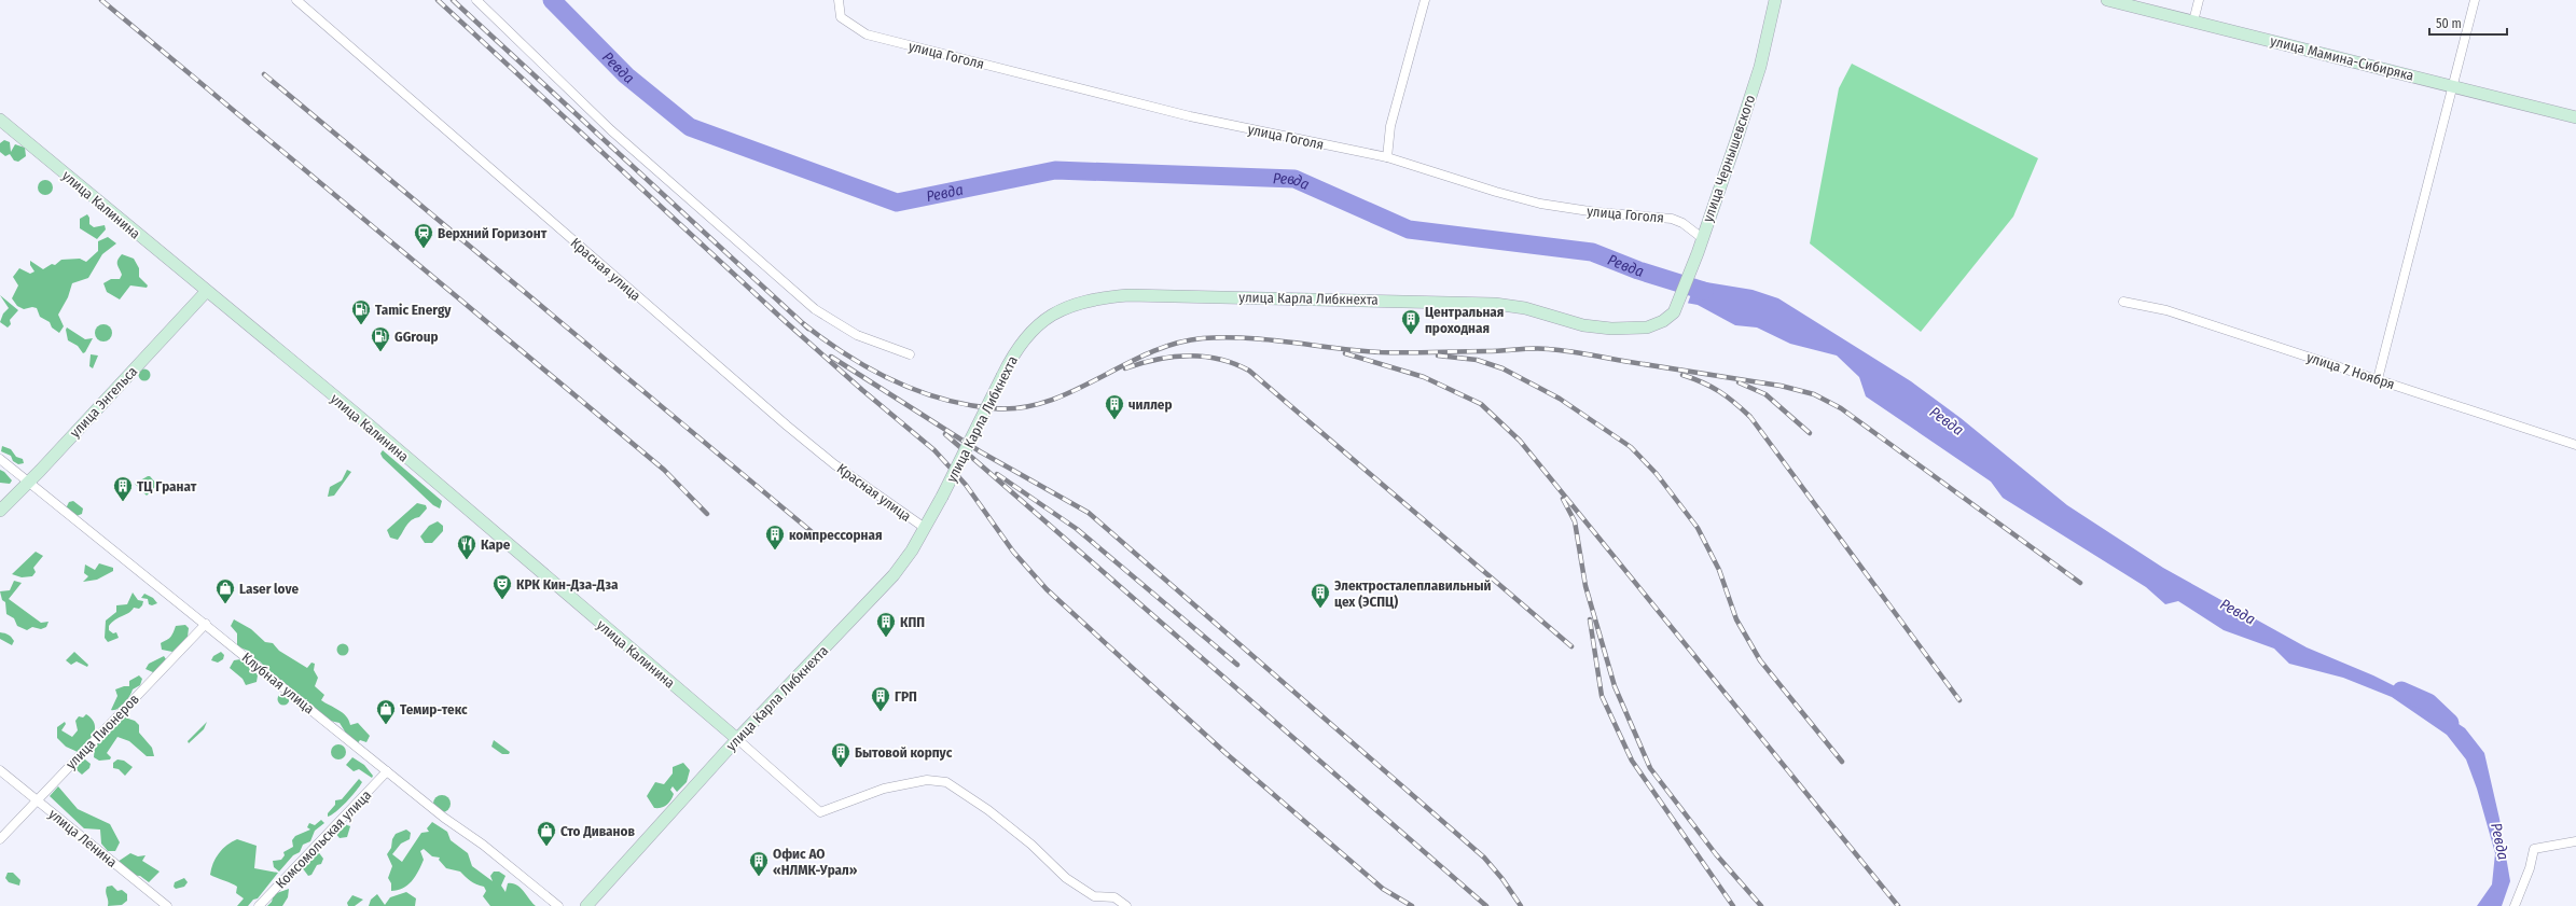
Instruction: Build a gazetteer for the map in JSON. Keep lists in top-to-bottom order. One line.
{"streets":{"street":["улица Гоголя","улица Мамина-Сибиряка","улица Чернышевского","улица Калинина","Красная улица","улица Карла Либкнехта","улица 7 Ноября","улица Энгельса","Клубная улица","улица Пионеров","улица Ленина","Комсомольская улица"]},"crossings":[["улица Гоголя","улица Чернышевского"],["улица Чернышевского","улица Карла Либкнехта"],["улица Калинина","улица Карла Либкнехта"],["улица Калинина","улица Энгельса"],["Красная улица","улица Карла Либкнехта"],["улица Энгельса","Клубная улица"],["Клубная улица","улица Пионеров"],["Клубная улица","Комсомольская улица"],["улица Пионеров","улица Ленина"]],"water":["Ревда"],"places":{"station":["Верхний Горизонт"],"fuel station":["Tamic Energy","GGroup"],"building":["Центральная проходная","чиллер","ТЦ Гранат","компрессорная","Электросталеплавильный цех (ЭСПЦ)","КПП","ГРП","Бытовой корпус","Офис АО «НЛМК-Урал»"],"restaurant":["Каре"],"theatre":["КРК Кин-Дза-Дза"],"shop":["Laser love","Темир-текс","Сто Диванов"]},"scale_bar":"50 m"}
